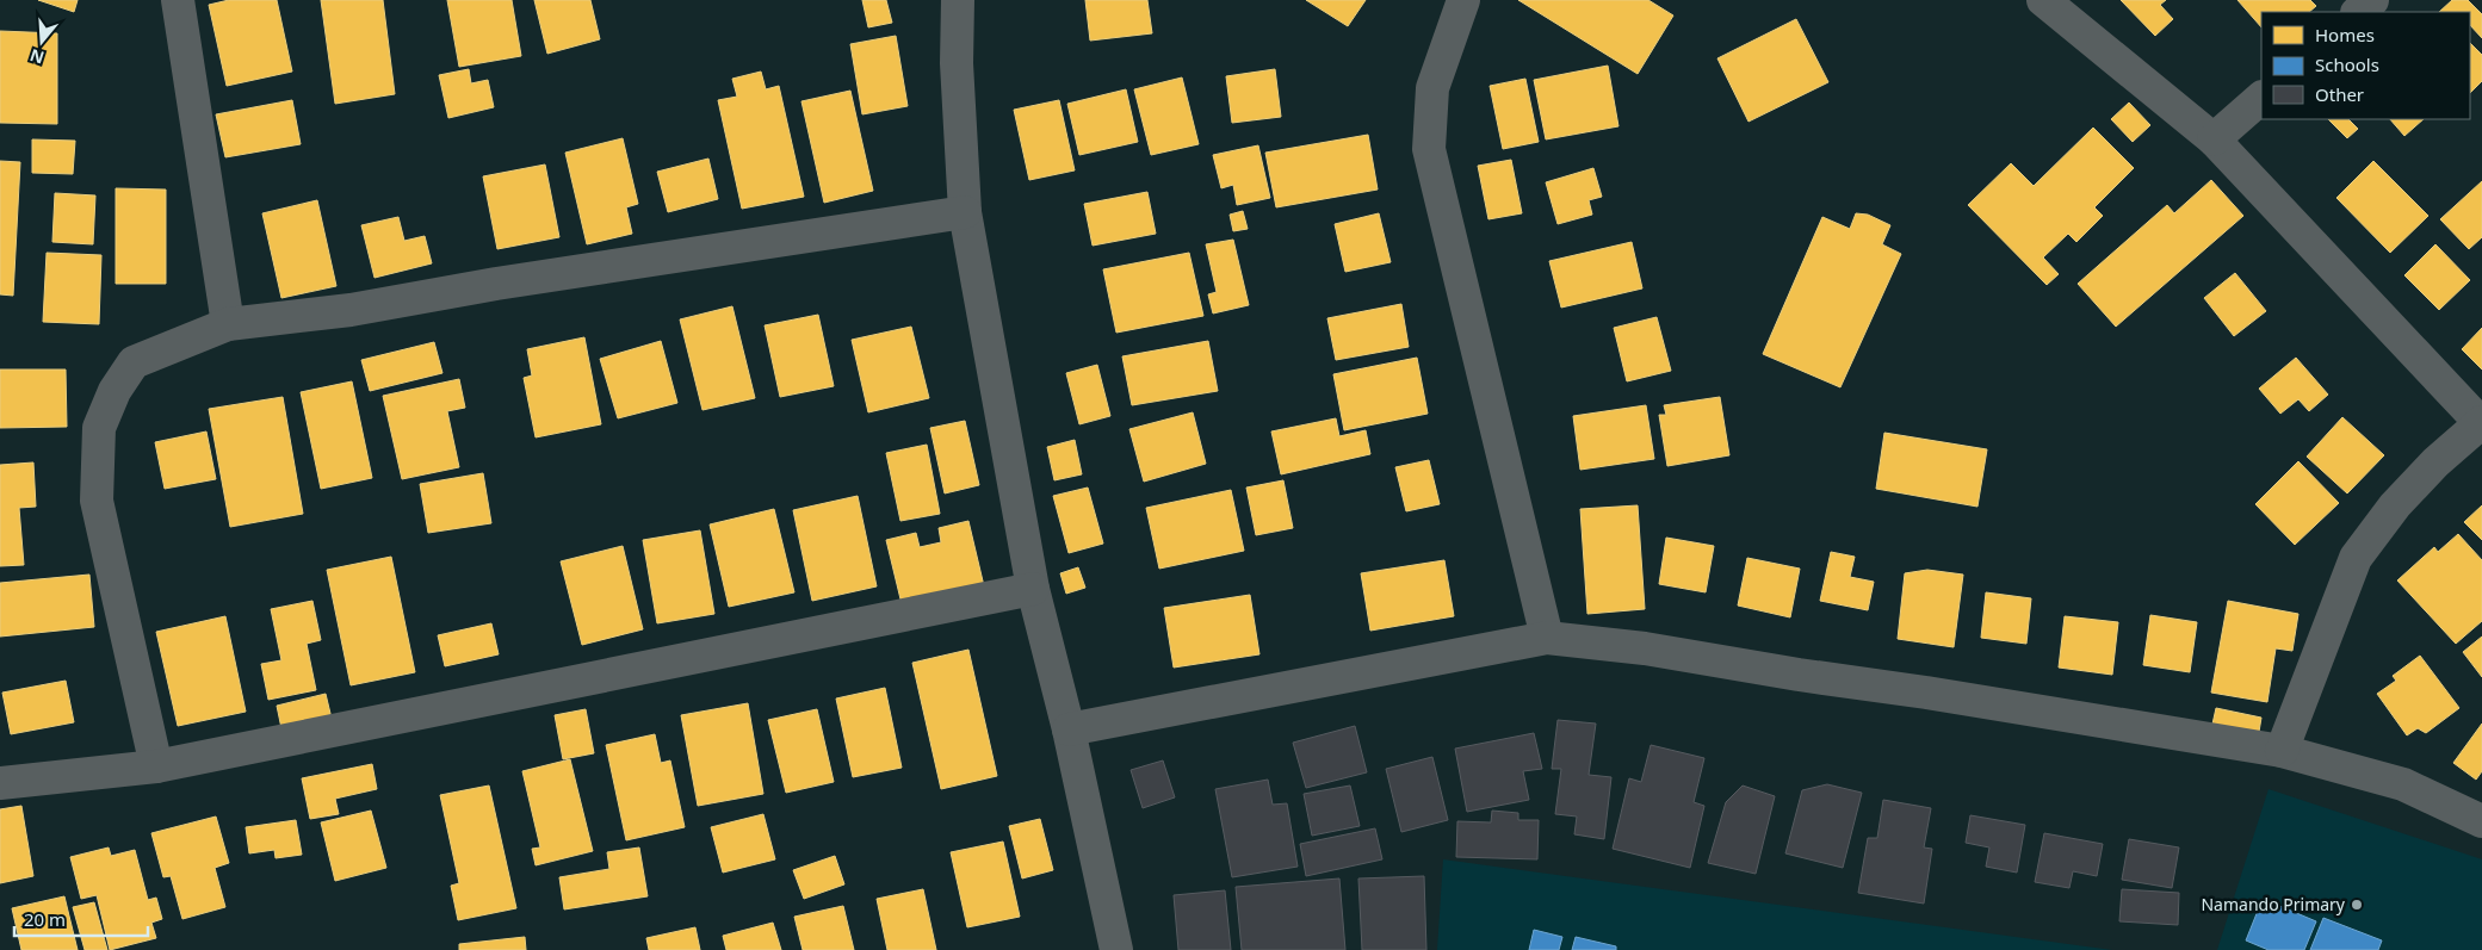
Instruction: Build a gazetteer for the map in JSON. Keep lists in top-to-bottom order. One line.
{"places":["Namando Primary"],"legend":["Homes","Schools","Other"],"scale_bar":"20 m","north":"bottom"}
